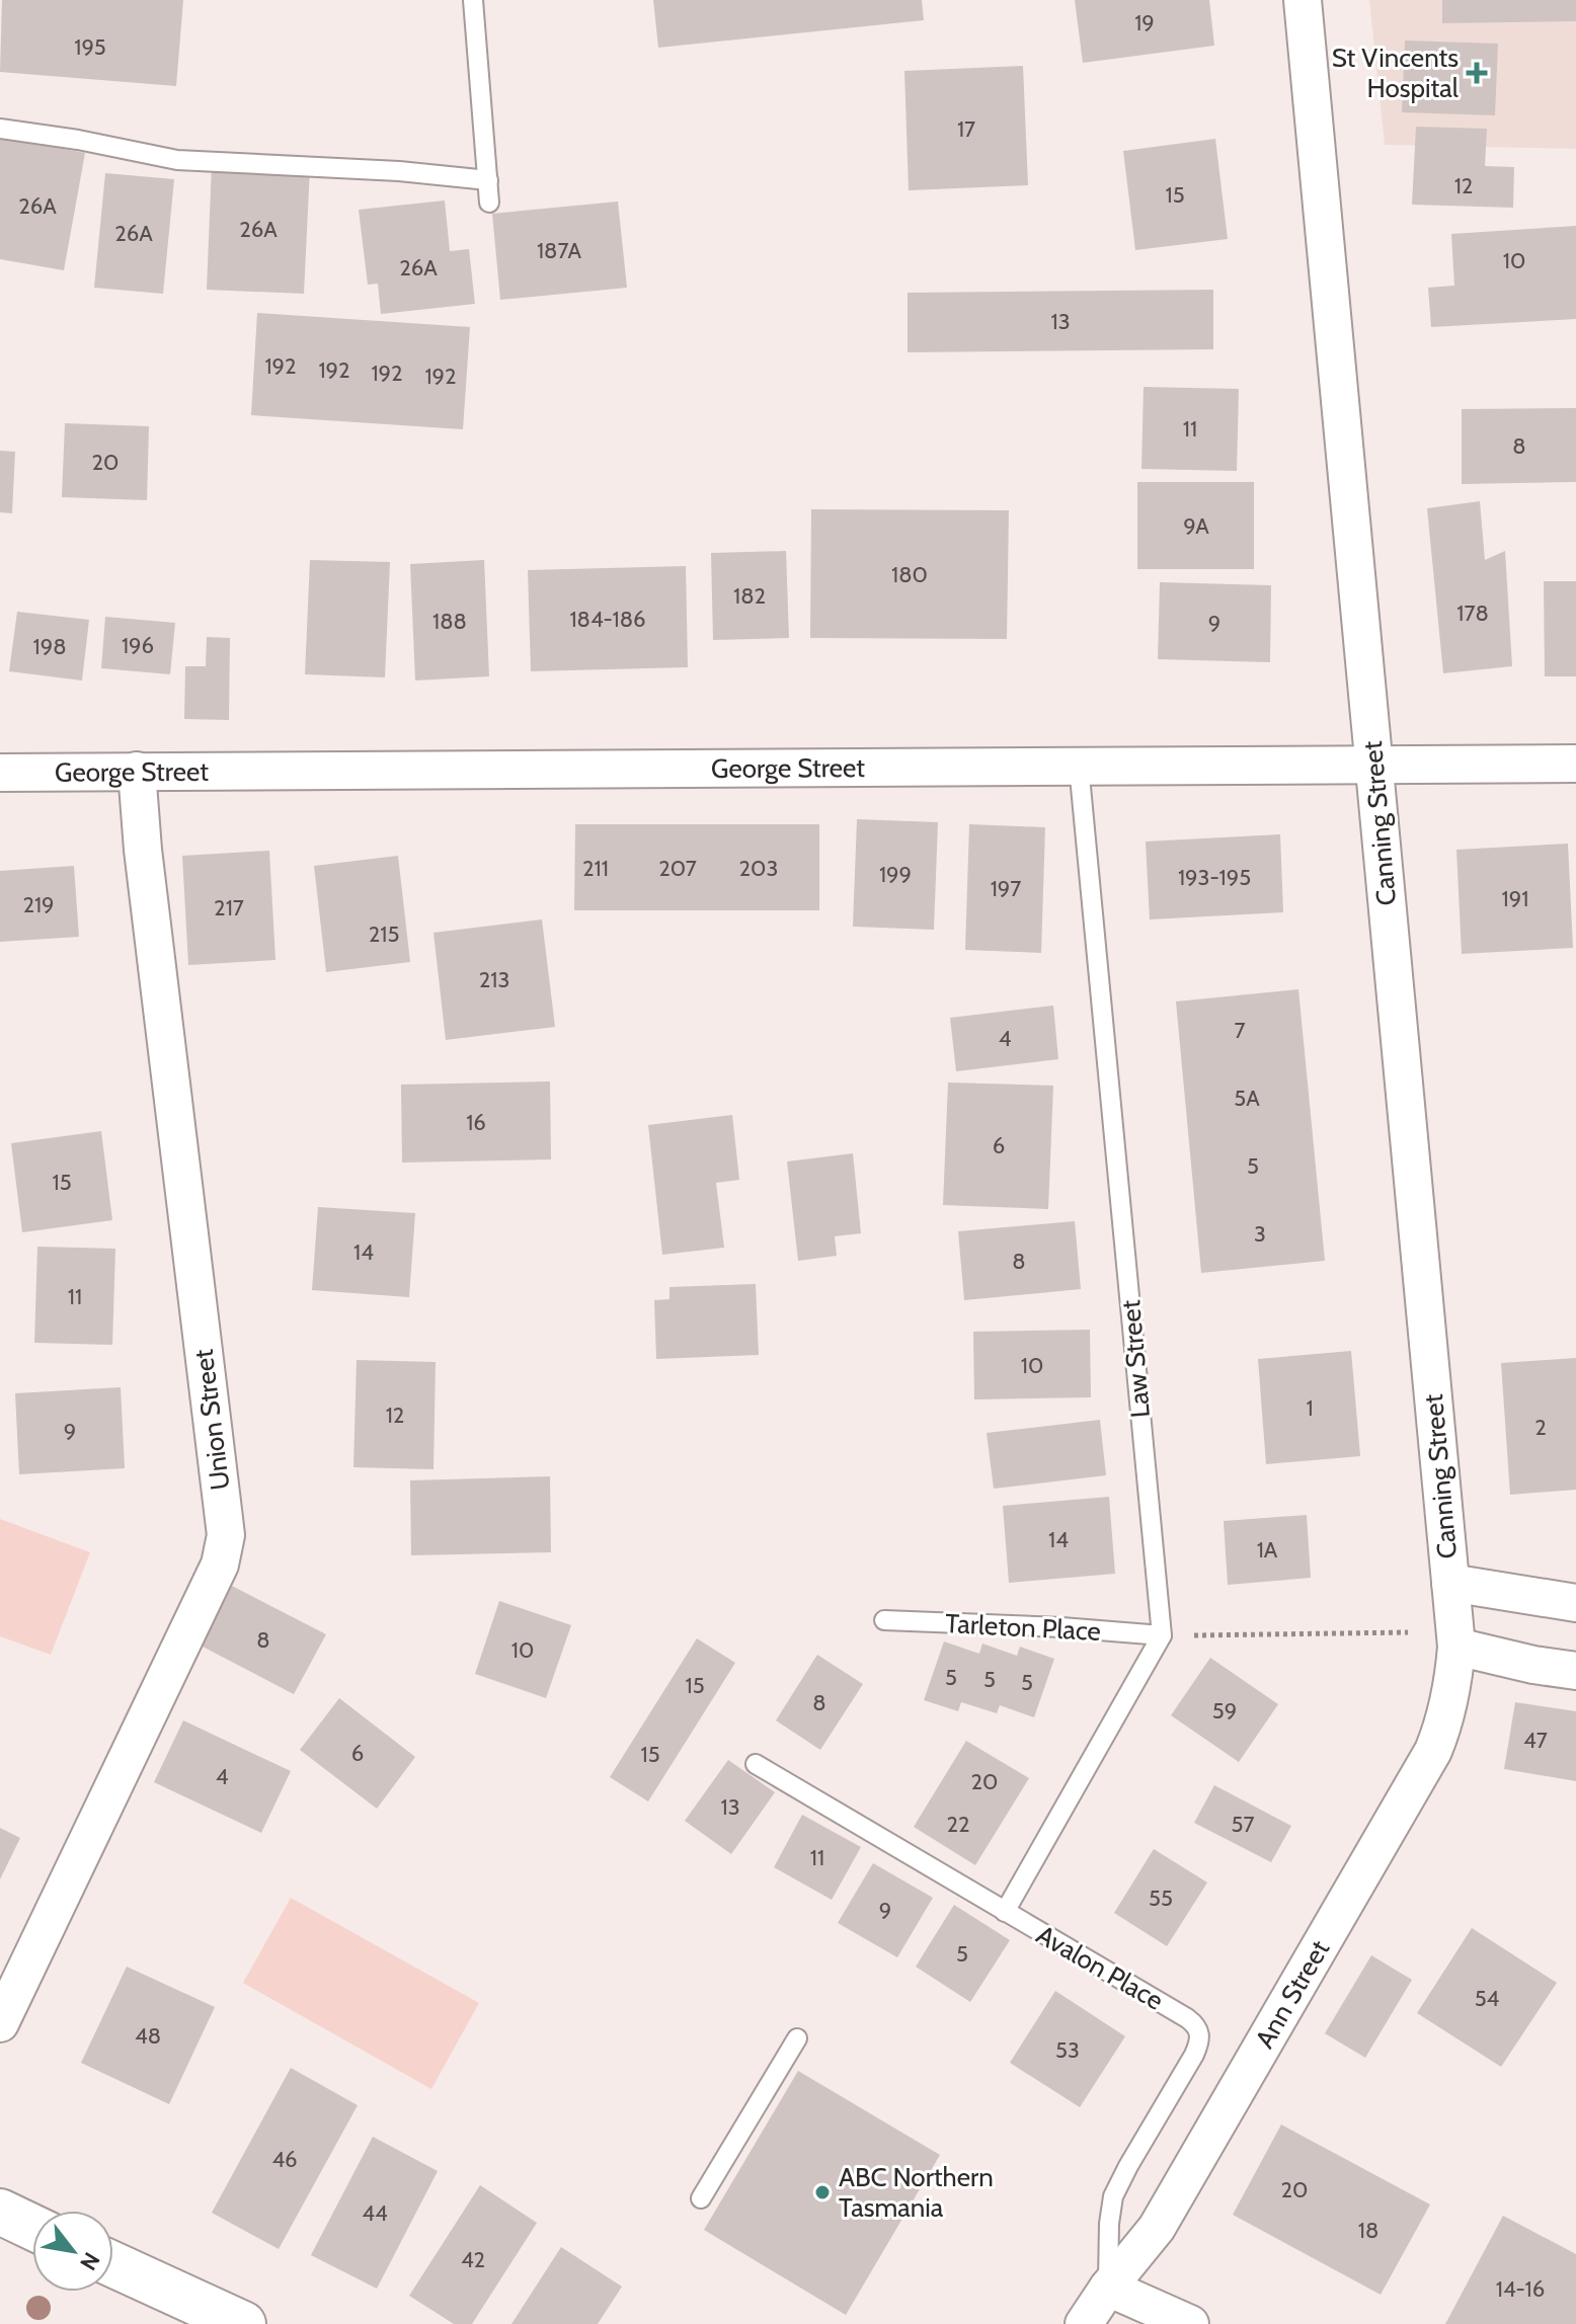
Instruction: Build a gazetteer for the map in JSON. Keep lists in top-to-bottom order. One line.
{"streets":{"street":["George Street","Canning Street","Union Street","Ann Street"],"lane":["Law Street","Tarleton Place","Avalon Place"]},"crossings":[["George Street","Canning Street"],["George Street","Law Street"],["George Street","Union Street"],["Canning Street","Ann Street"],["Law Street","Tarleton Place"],["Avalon Place","Ann Street"]],"places":{"health":["St Vincents Hospital"],"other":["ABC Northern Tasmania"]},"house_numbers":["19","195","17","12","15","26A","26A","26A","187A","10","26A","13","192","192","192","192","11","8","20","9A","180","182","178","184-186","188","9","196","198","211","207","203","199","193-195","197","191","219","217","215","213","7","4","5A","16","6","5","15","3","14","8","11","10","1","12","2","9","14","1A","8","10","5","5","5","15","8","59","47","6","15","4","20","13","22","57","11","55","9","5","54","48","53","46","20","44","18","42","14-16"],"north":"bottom right"}
